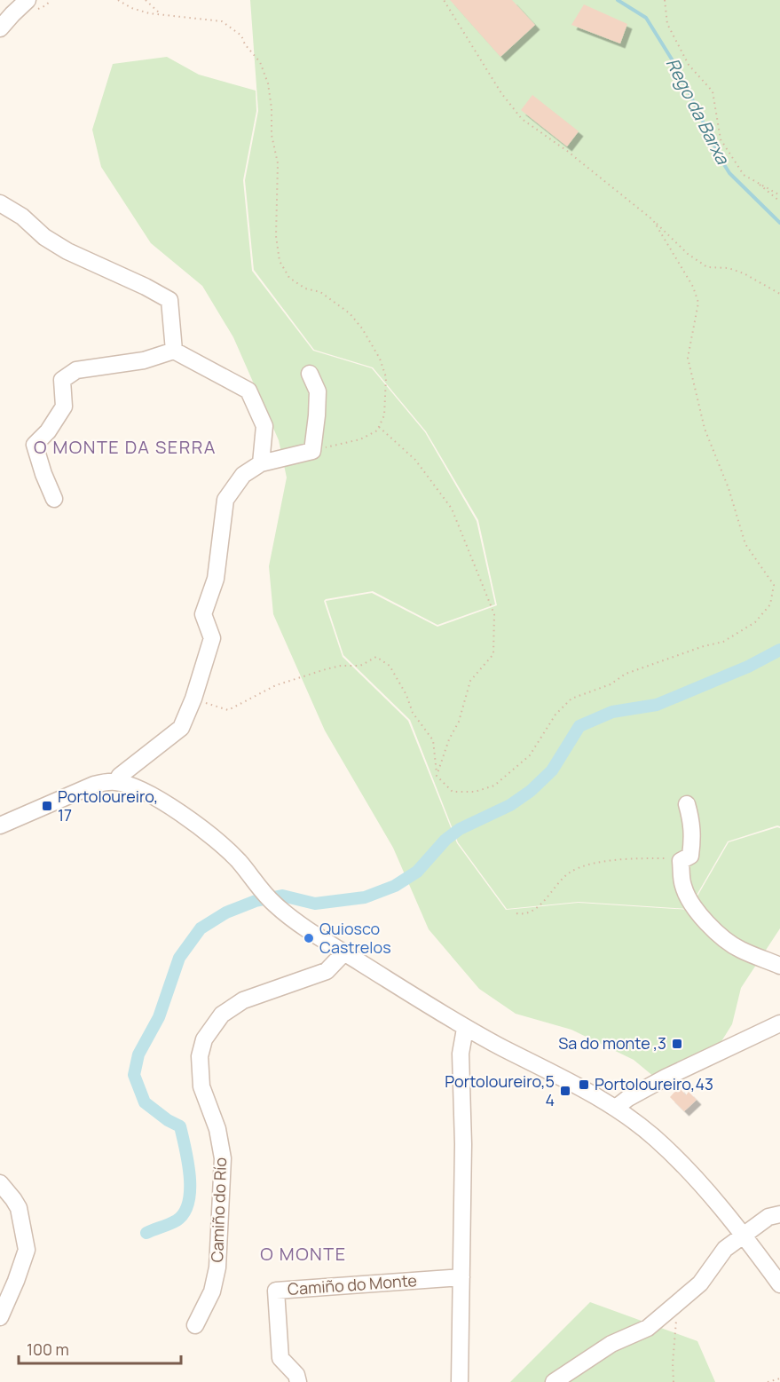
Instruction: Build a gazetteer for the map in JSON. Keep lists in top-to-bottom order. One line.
{"streets":{"street":["Camiño do Río","Camiño do Monte"]},"districts":["O MONTE DA SERRA","O MONTE"],"water":["Rego da Barxa"],"places":{"transit":["Portoloureiro, 17","Sa do monte ,3","Portoloureiro,43","Portoloureiro,5 4"],"other":["Quiosco Castrelos"]},"scale_bar":"100 m"}
